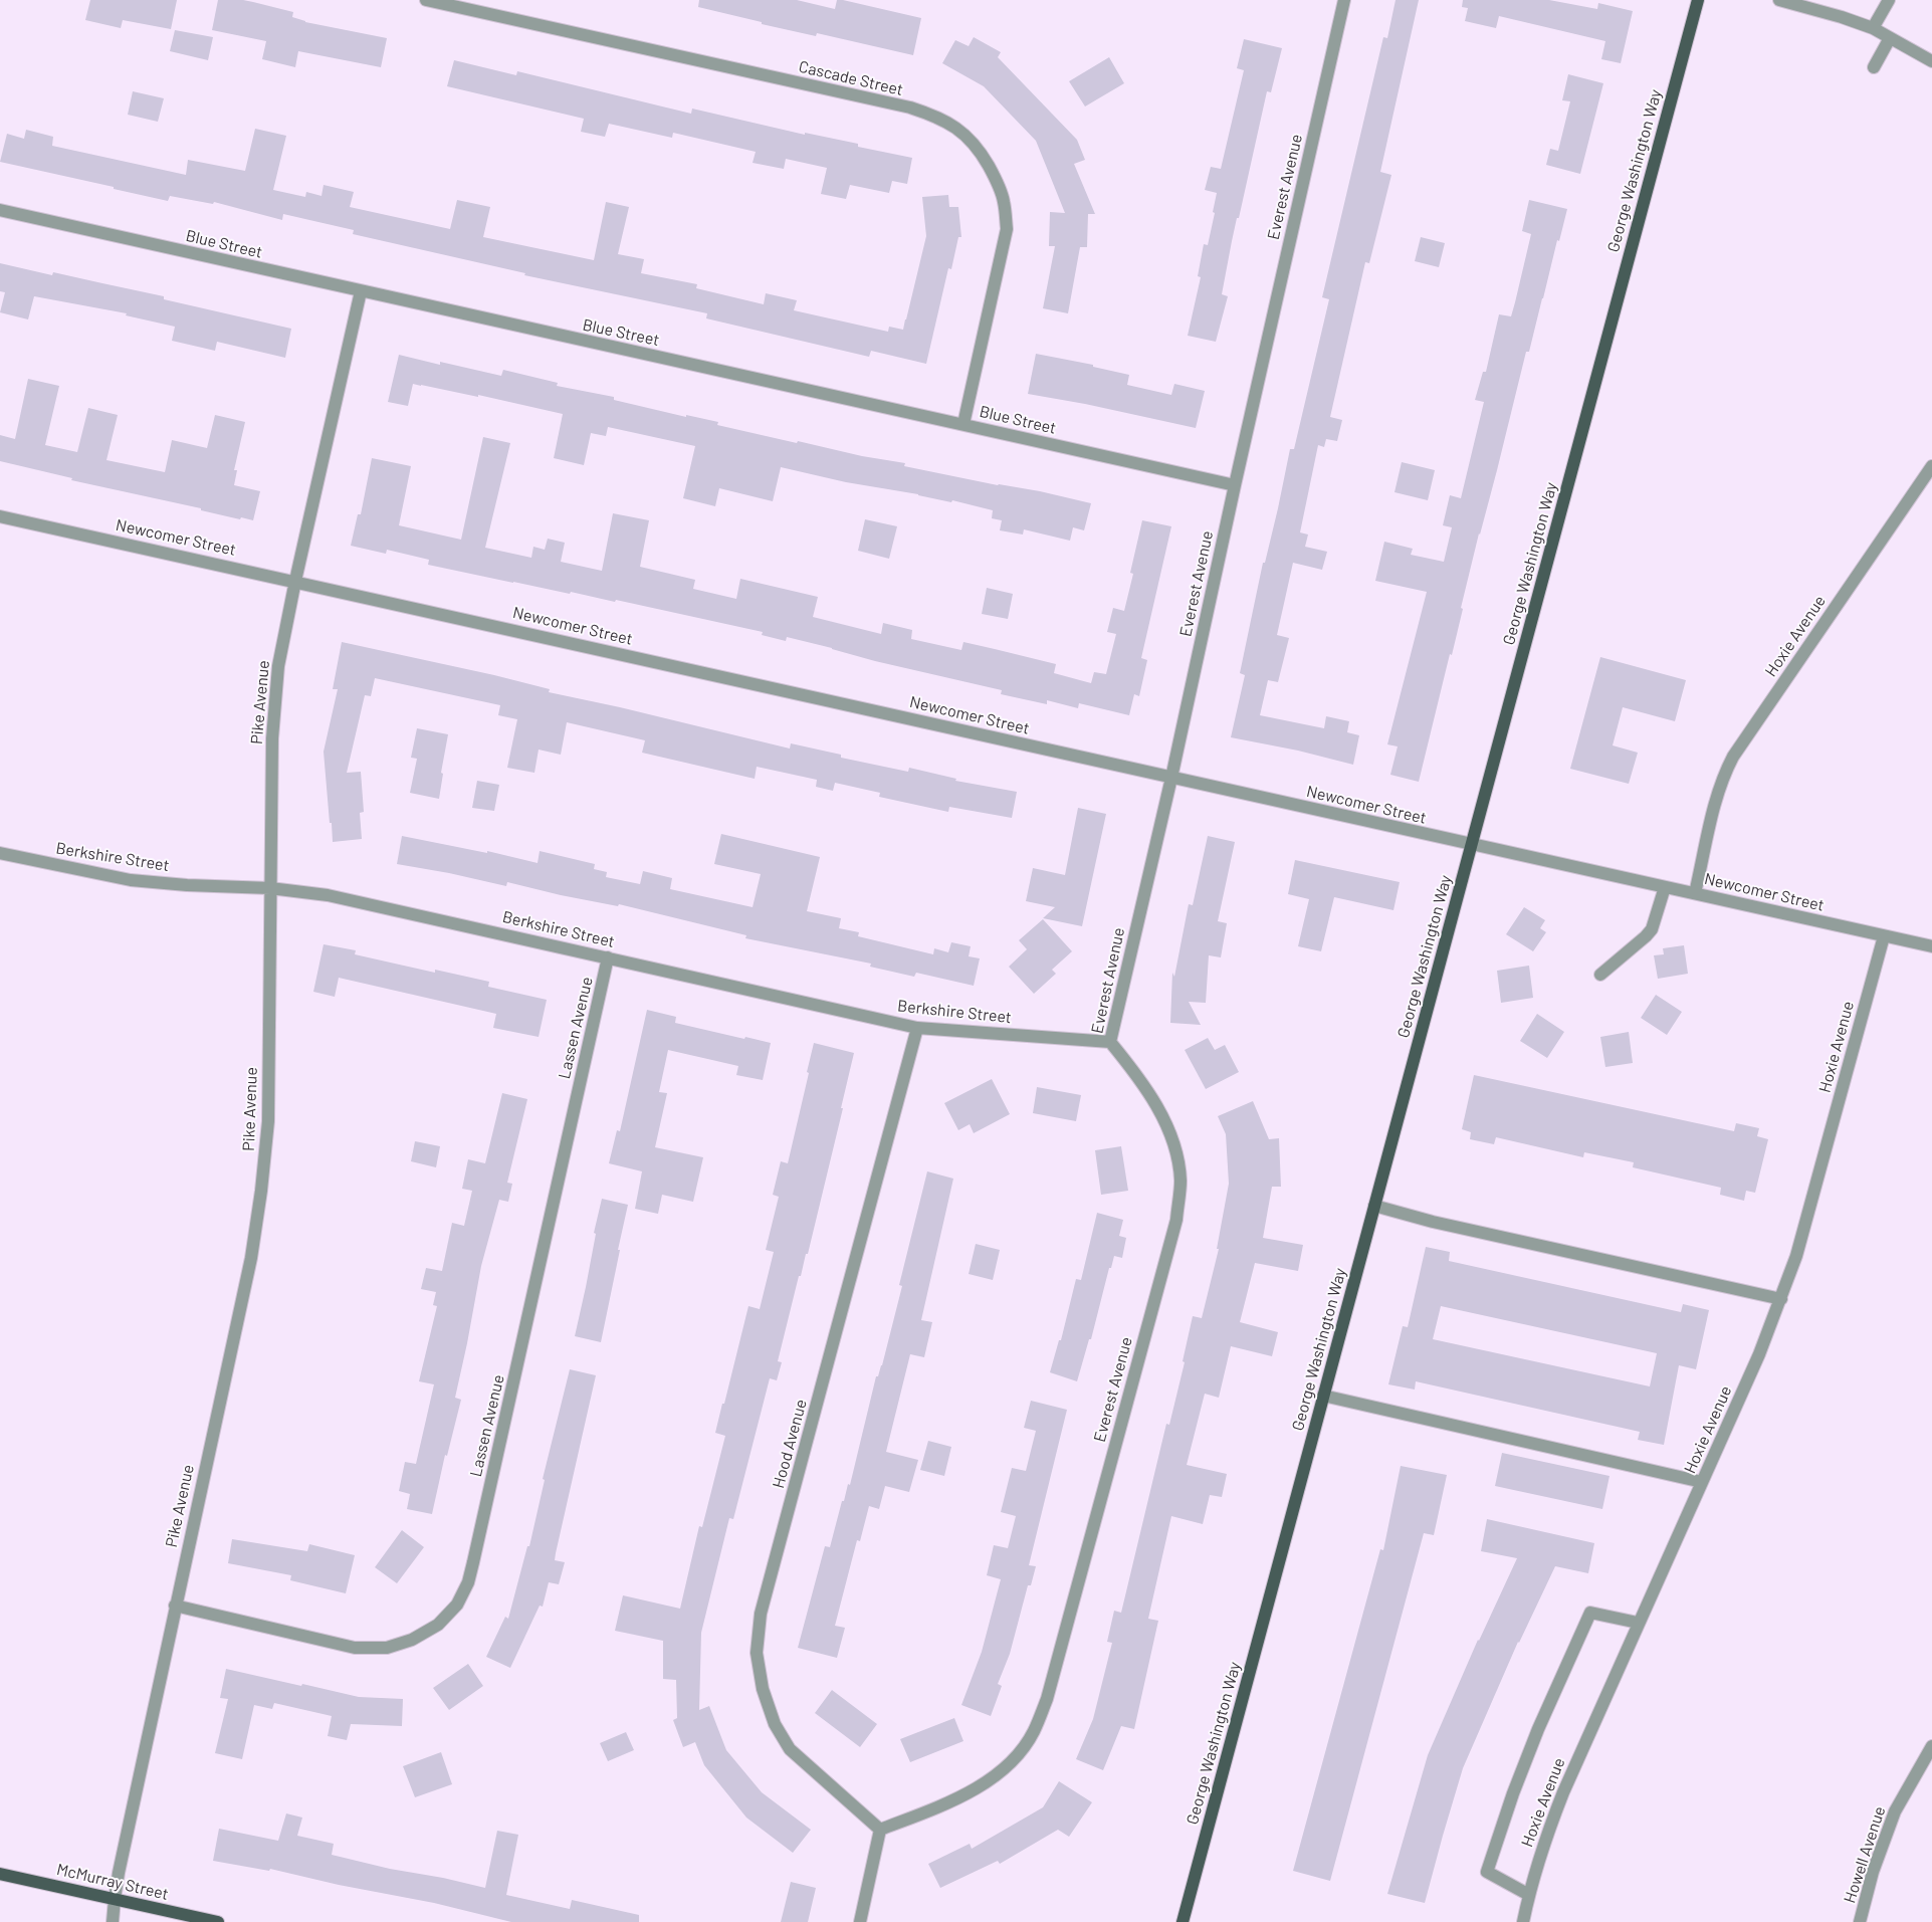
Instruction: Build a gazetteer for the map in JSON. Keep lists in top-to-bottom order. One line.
{"streets":{"main road":["George Washington Way","McMurray Street"],"street":["Cascade Street","Everest Avenue","Blue Street","Newcomer Street","Hoxie Avenue","Pike Avenue","Berkshire Street","Lassen Avenue","Hood Avenue","Howell Avenue"]},"crossings":[["Cascade Street","Blue Street"],["George Washington Way","Newcomer Street"],["Everest Avenue","Blue Street"],["Everest Avenue","Newcomer Street"],["Everest Avenue","Berkshire Street"],["Everest Avenue","Hood Avenue"],["Blue Street","Pike Avenue"],["Newcomer Street","Hoxie Avenue"],["Newcomer Street","Pike Avenue"],["Pike Avenue","Berkshire Street"],["Pike Avenue","Lassen Avenue"],["Pike Avenue","McMurray Street"],["Berkshire Street","Lassen Avenue"],["Berkshire Street","Hood Avenue"]]}
